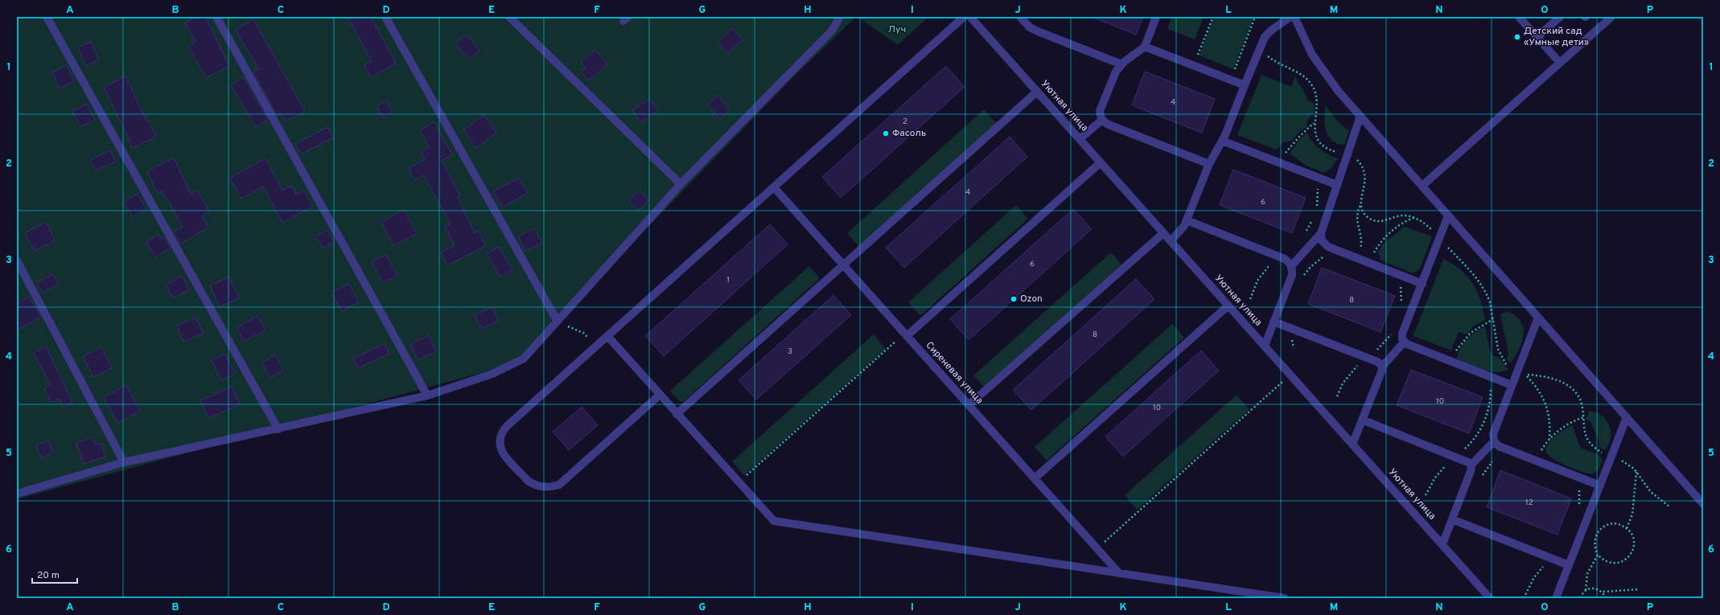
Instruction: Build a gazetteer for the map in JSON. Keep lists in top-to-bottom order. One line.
{"streets":{"street":["Уютная улица","Сиреневая улица"]},"parks":["Луч"],"places":["Детский сад «Умные дети»","Фасоль","Ozon"],"house_numbers":["4","2","4","6","6","1","8","8","3","10","10","12"],"scale_bar":"20 m","grid":{"columns":["A","B","C","D","E","F","G","H","I","J","K","L","M","N","O","P"],"rows":["1","2","3","4","5","6"]}}
